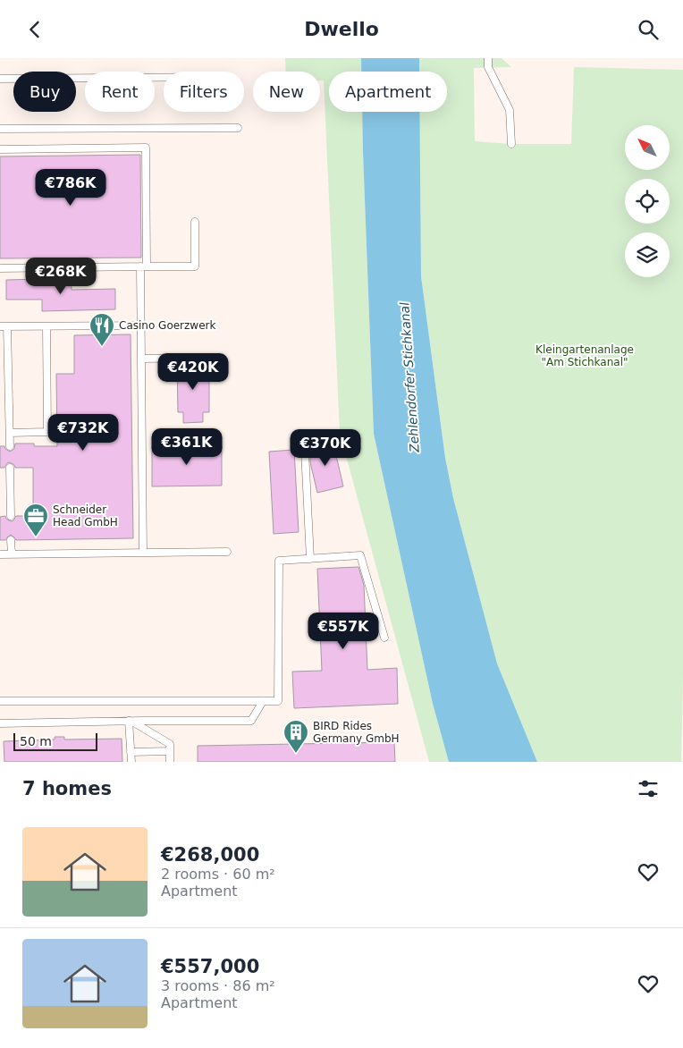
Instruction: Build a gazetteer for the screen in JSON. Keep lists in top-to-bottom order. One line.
{"water":["Zehlendorfer Stichkanal"],"parks":["Kleingartenanlage \"Am Stichkanal\""],"places":{"restaurant":["Casino Goerzwerk"],"office":["Schneider Head GmbH"],"building":["BIRD Rides Germany GmbH"]},"scale_bar":"50 m","north":"top left","page":{"header":"Dwello","chip":["Buy","Rent","Filters","New","Apartment"],"price":["€786K","€268K","€420K","€732K","€361K","€370K","€557K"],"scale":"50 m","heading":"7 homes","list":[{"name":"€268,000","note":"2 rooms · 60 m² · Apartment"},{"name":"€557,000","note":"3 rooms · 86 m² · Apartment"}]}}
